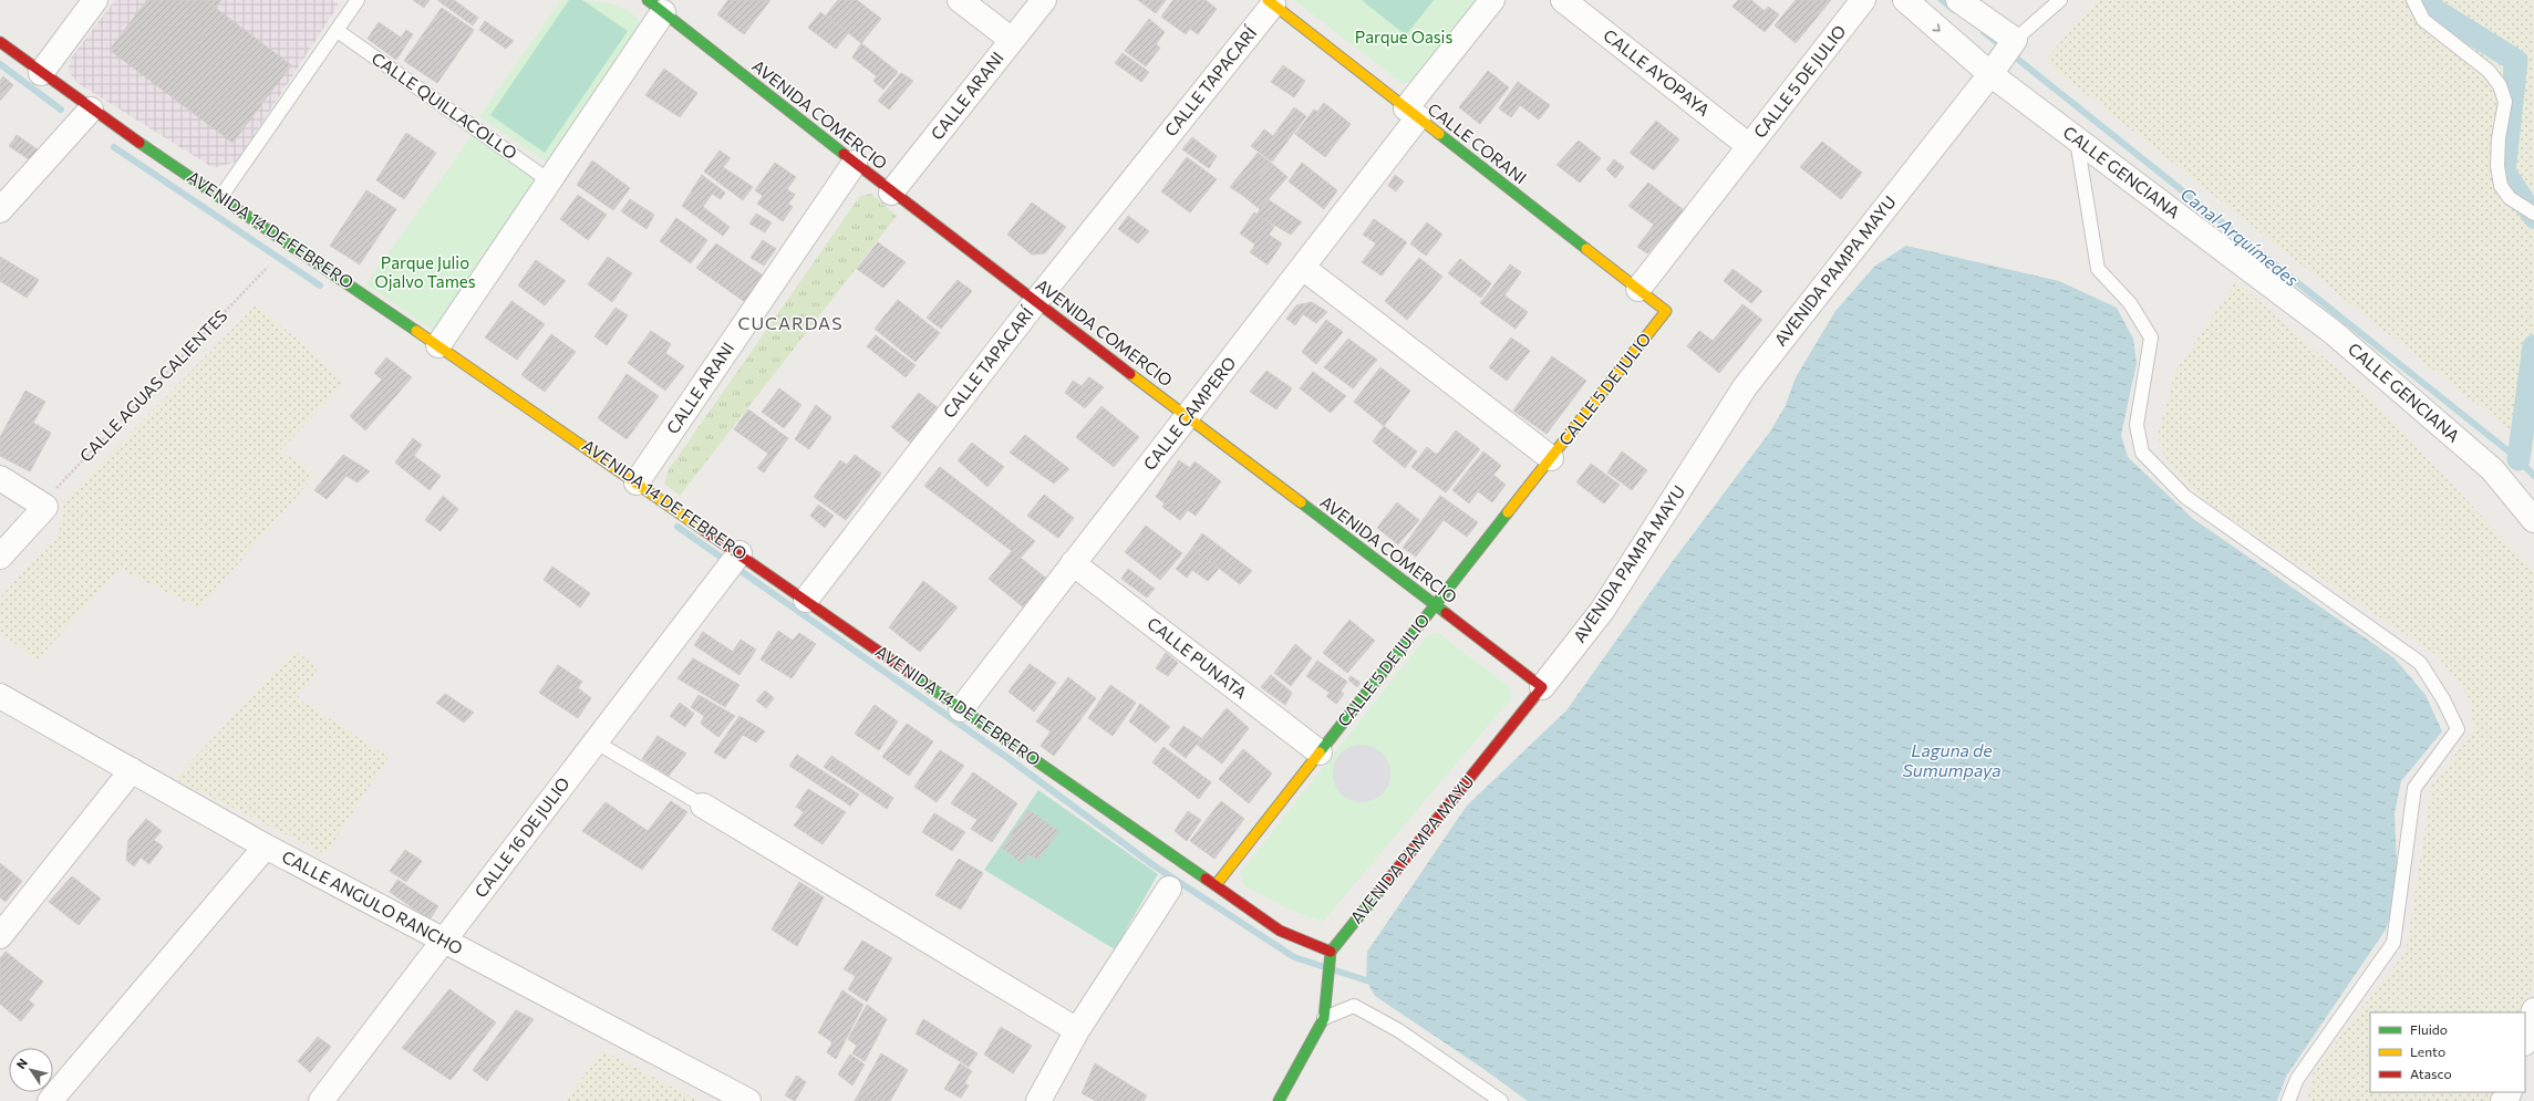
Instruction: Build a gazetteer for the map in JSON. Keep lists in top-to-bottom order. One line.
{"streets":{"street":["CALLE AYOPAYA","CALLE TAPACARÍ","CALLE 5 DE JULIO","CALLE ARANI","AVENIDA COMERCIO","CALLE CORANI","CALLE GENCIANA","AVENIDA 14 DE FEBRERO","AVENIDA PAMPA MAYU","CALLE CAMPERO","CALLE PUNATA","CALLE 16 DE JULIO","CALLE ANGULO RANCHO"],"lane":["CALLE QUILLACOLLO"],"path":["CALLE AGUAS CALIENTES"]},"crossings":[["CALLE AYOPAYA","CALLE 5 DE JULIO"],["CALLE TAPACARÍ","AVENIDA COMERCIO"],["CALLE TAPACARÍ","CALLE CORANI"],["CALLE TAPACARÍ","AVENIDA 14 DE FEBRERO"],["CALLE 5 DE JULIO","AVENIDA COMERCIO"],["CALLE 5 DE JULIO","CALLE CORANI"],["CALLE 5 DE JULIO","AVENIDA 14 DE FEBRERO"],["CALLE 5 DE JULIO","CALLE PUNATA"],["CALLE ARANI","AVENIDA COMERCIO"],["CALLE ARANI","AVENIDA 14 DE FEBRERO"],["AVENIDA COMERCIO","AVENIDA PAMPA MAYU"],["AVENIDA COMERCIO","CALLE CAMPERO"],["CALLE CORANI","CALLE CAMPERO"],["CALLE GENCIANA","AVENIDA PAMPA MAYU"],["AVENIDA 14 DE FEBRERO","AVENIDA PAMPA MAYU"],["AVENIDA 14 DE FEBRERO","CALLE CAMPERO"],["AVENIDA 14 DE FEBRERO","CALLE 16 DE JULIO"],["CALLE CAMPERO","CALLE PUNATA"],["CALLE 16 DE JULIO","CALLE ANGULO RANCHO"]],"districts":["CUCARDAS"],"water":["Canal Arquímedes","Laguna de Sumumpaya"],"parks":["Parque Oasis","Parque Julio Ojalvo Tames"],"legend":["Fluido","Lento","Atasco"],"north":"top left"}
